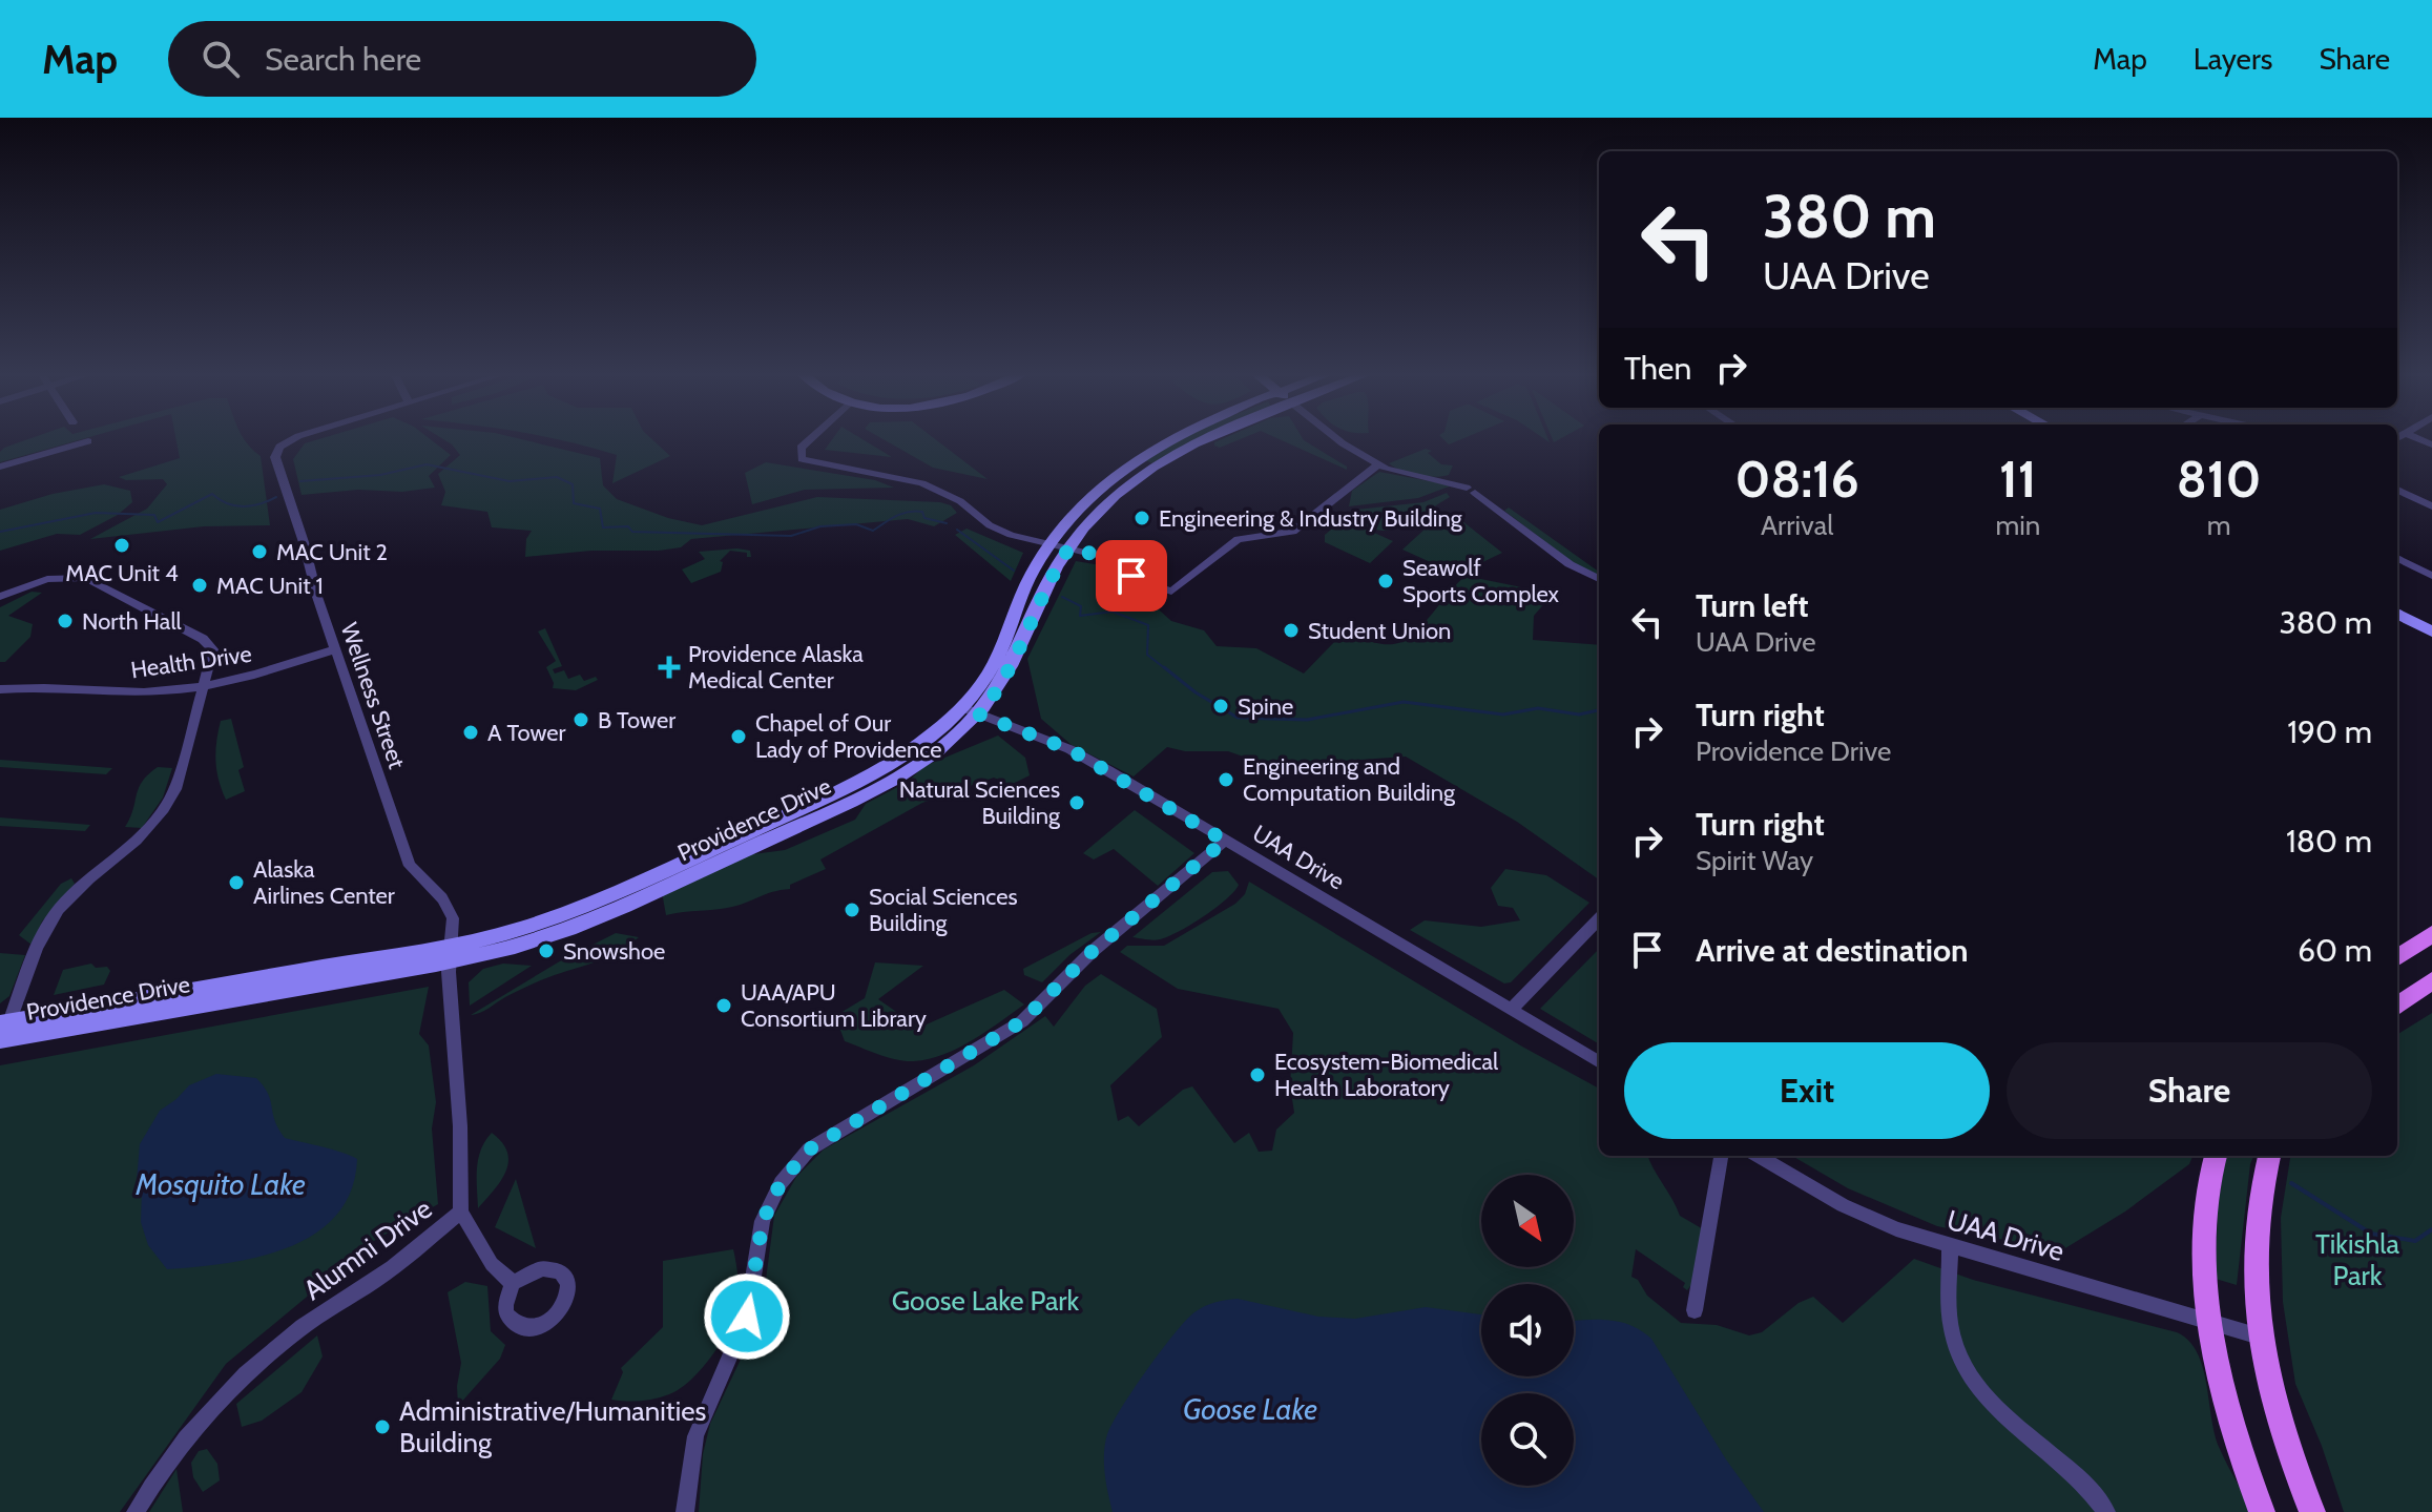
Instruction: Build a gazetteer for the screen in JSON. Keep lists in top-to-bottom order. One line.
{"streets":{"main road":["Providence Drive"],"street":["Health Drive","Wellness Street","UAA Drive","Alumni Drive"]},"crossings":[["Health Drive","Wellness Street"],["Wellness Street","Providence Drive"],["Wellness Street","Alumni Drive"],["Providence Drive","UAA Drive"],["Providence Drive","Alumni Drive"]],"water":["Mosquito Lake","Goose Lake"],"parks":["Tikishla Park","Goose Lake Park"],"places":{"other":["Engineering & Industry Building","MAC Unit 4","MAC Unit 2","Seawolf Sports Complex","MAC Unit 1","North Hall","Student Union","Spine","B Tower","A Tower","Chapel of Our Lady of Providence","Engineering and Computation Building","Natural Sciences Building","Alaska Airlines Center","Social Sciences Building","Snowshoe","UAA/APU Consortium Library","Ecosystem-Biomedical Health Laboratory","Administrative/Humanities Building"],"health":["Providence Alaska Medical Center"]},"north":"bottom right","page":{"header":"Map","search":"Search here","nav":["Map","Layers","Share"],"turn":["380 m","UAA Drive"],"then":"Then","eta":["08:16","Arrival","11","min","810","m"],"list":[{"name":"Turn left","note":"UAA Drive","value":"380 m"},{"name":"Turn right","note":"Providence Drive","value":"190 m"},{"name":"Turn right","note":"Spirit Way","value":"180 m"},{"name":"Arrive at destination","value":"60 m"}],"buttons":["Exit","Share"]}}
